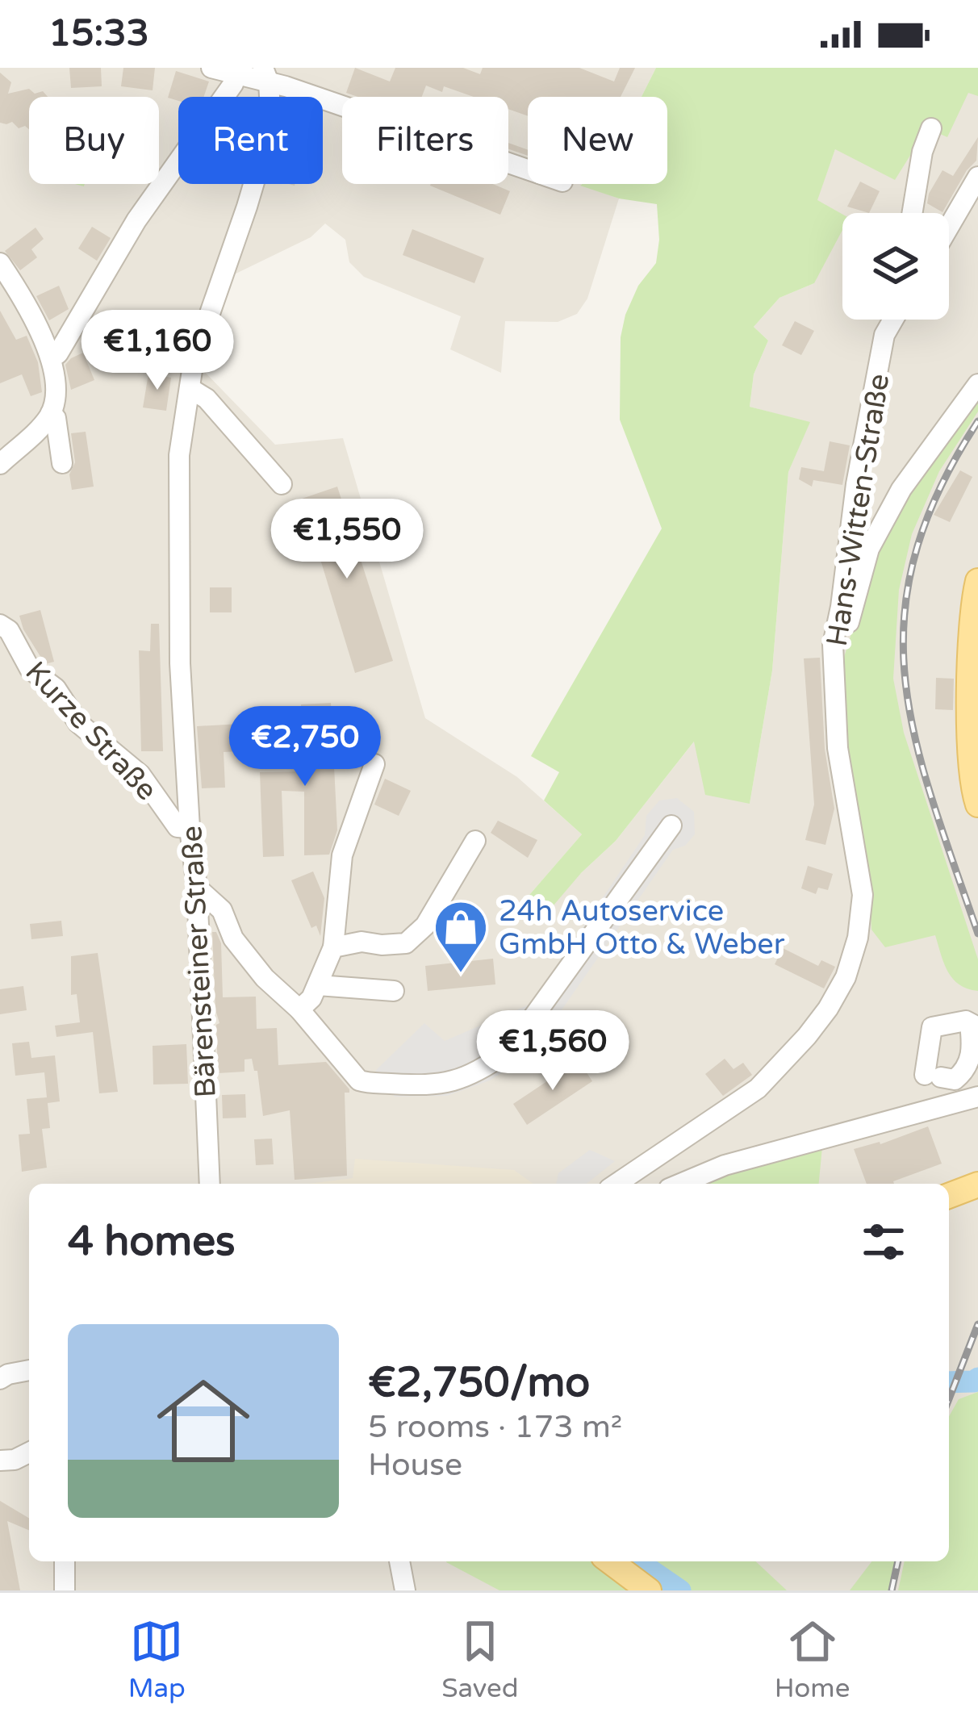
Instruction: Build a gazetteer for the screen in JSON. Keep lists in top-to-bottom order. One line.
{"streets":{"street":["Hans-Witten-Straße","Kurze Straße","Bärensteiner Straße"]},"crossings":[["Kurze Straße","Bärensteiner Straße"]],"places":{"shop":["24h Autoservice GmbH Otto & Weber"]},"page":{"status":"15:33","chip":["Buy","Rent","Filters","New"],"price":["€1,160","€1,550","€2,750","€1,560"],"heading":"4 homes","list":[{"name":"€2,750/mo","note":"5 rooms · 173 m² · House"}],"tabs":["Map","Saved","Home"]}}
